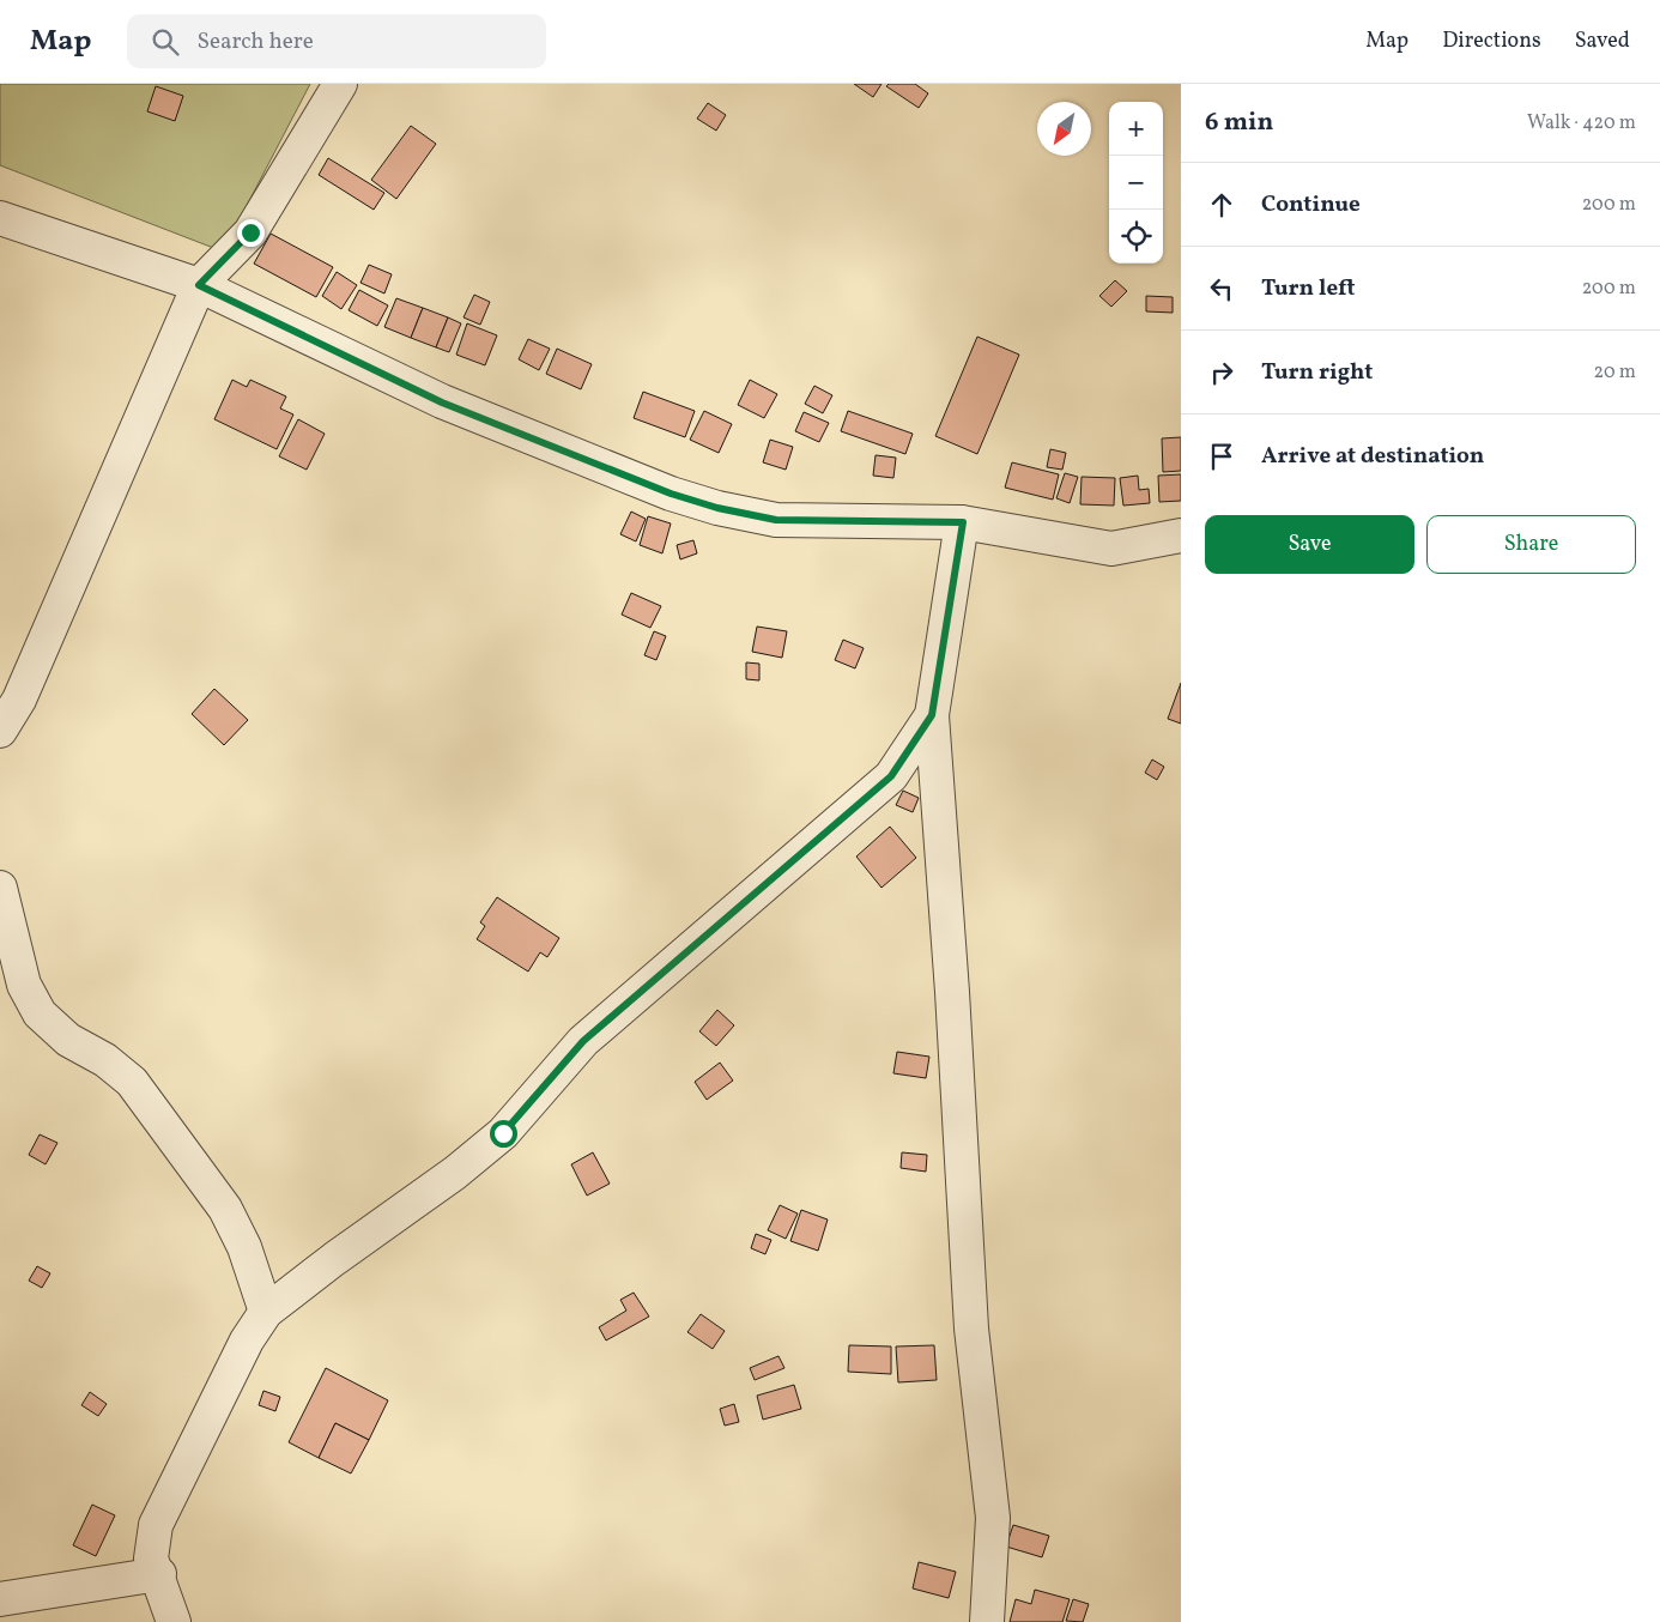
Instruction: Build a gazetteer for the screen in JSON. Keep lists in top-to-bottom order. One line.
{"north":"bottom left","page":{"header":"Map","search":"Search here","nav":["Map","Directions","Saved"],"heading":["6 min","Walk · 420 m"],"map_buttons":["+","−"],"list":[["Continue","200 m"],["Turn left","200 m"],["Turn right","20 m"],"Arrive at destination"],"buttons":["Save","Share"]}}
